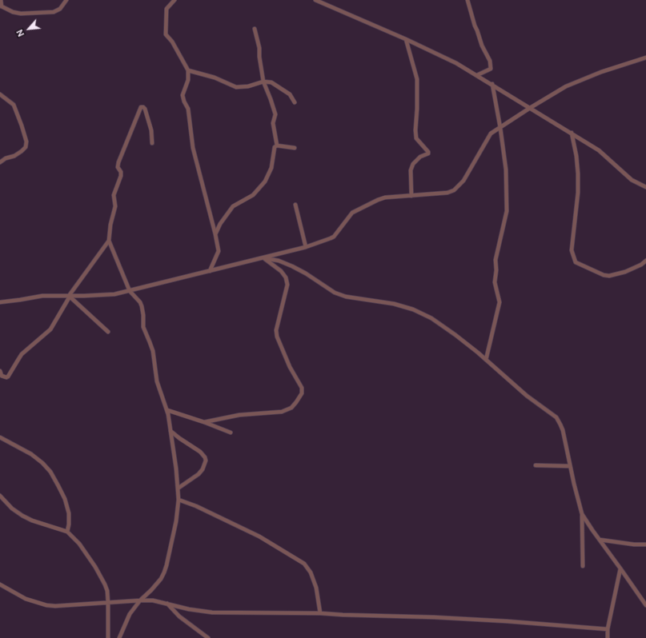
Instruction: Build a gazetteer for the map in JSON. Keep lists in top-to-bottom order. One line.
{"north":"bottom left"}
